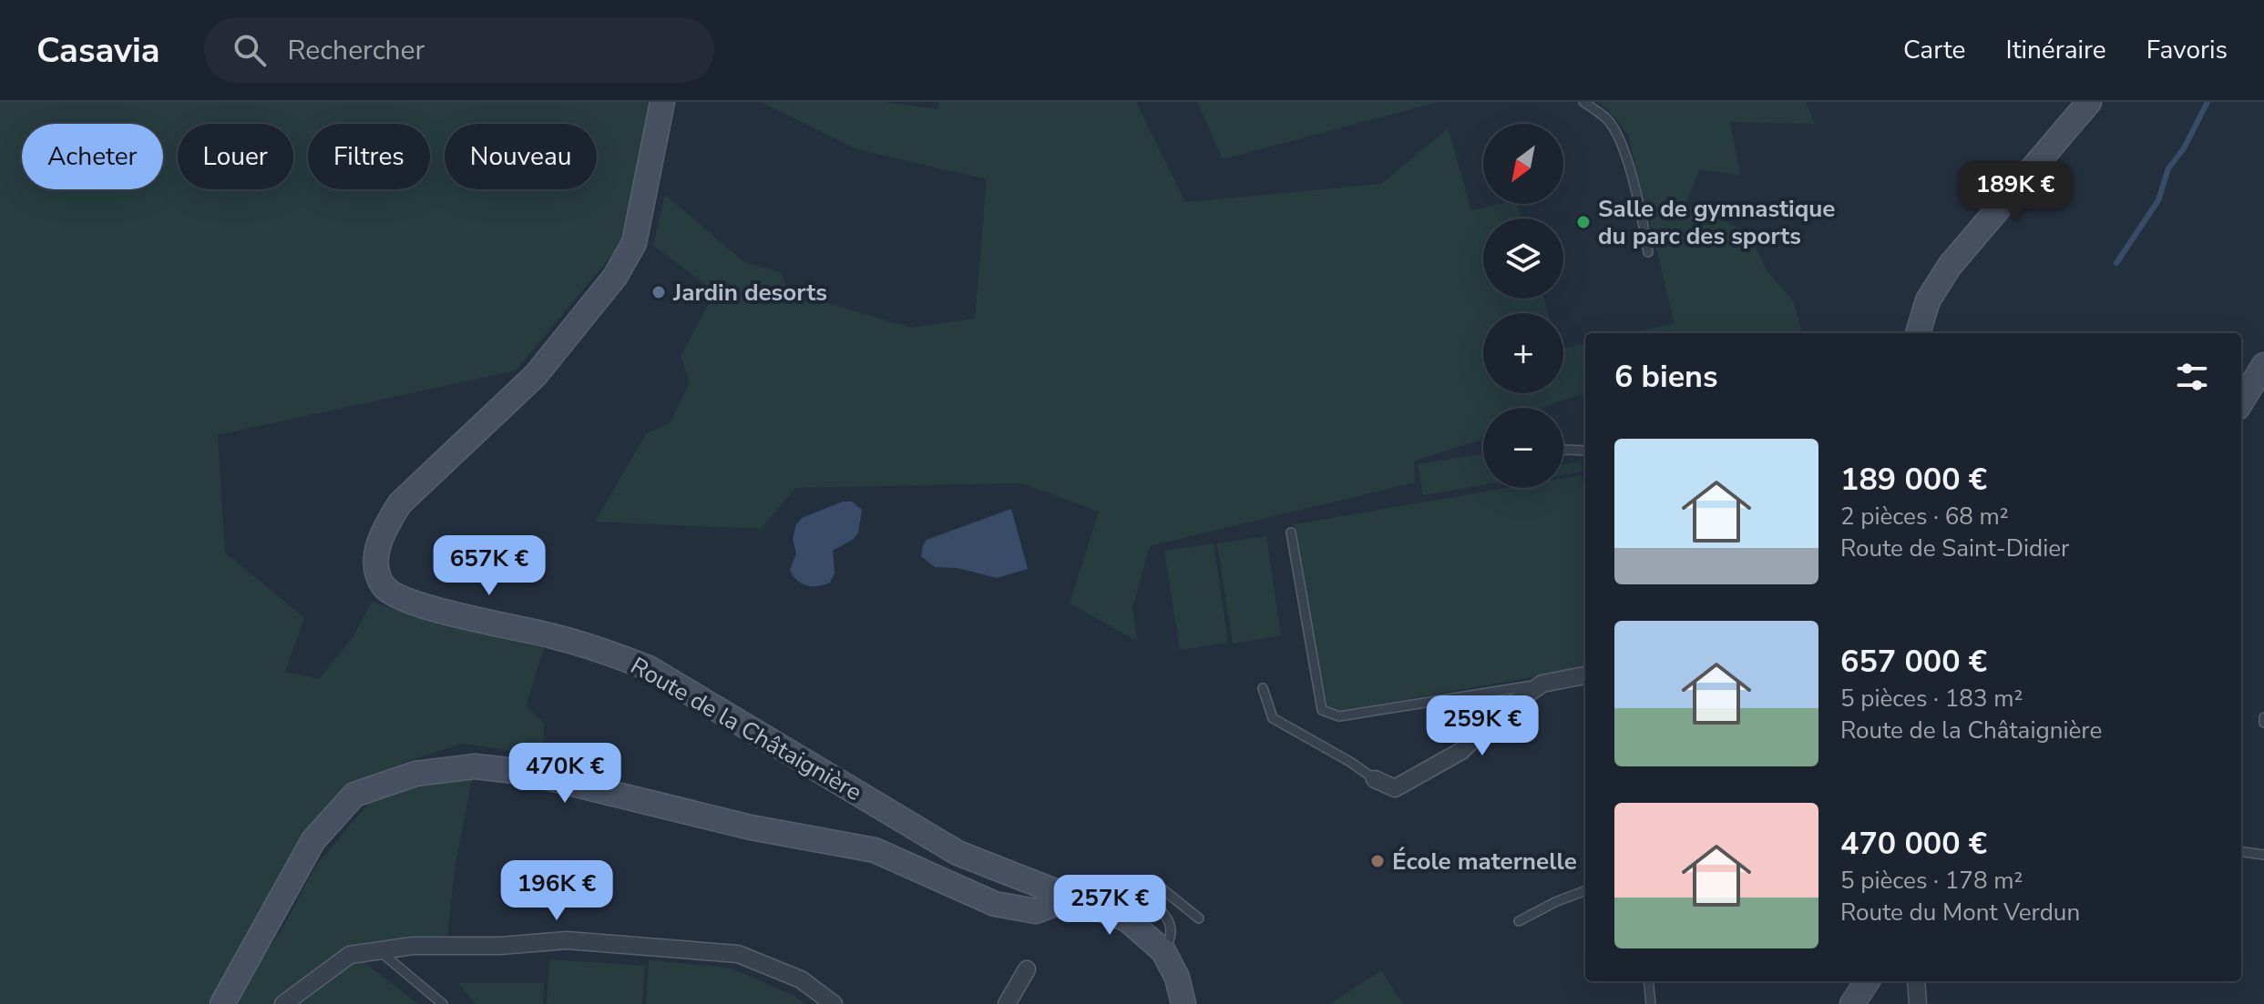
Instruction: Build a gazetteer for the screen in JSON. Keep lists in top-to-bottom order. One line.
{"streets":{"street":["Route de la Châtaignière"]},"places":["Salle de gymnastique du parc des sports","Jardin desorts","École maternelle"],"north":"bottom left","page":{"header":"Casavia","search":"Rechercher","nav":["Carte","Itinéraire","Favoris"],"map_buttons":["+","−"],"chip":["Acheter","Louer","Filtres","Nouveau"],"price":["189K €","657K €","259K €","470K €","196K €","257K €"],"heading":"6 biens","list":[{"name":"189 000 €","note":"2 pièces · 68 m² · Route de Saint-Didier"},{"name":"657 000 €","note":"5 pièces · 183 m² · Route de la Châtaignière"},{"name":"470 000 €","note":"5 pièces · 178 m² · Route du Mont Verdun"}]}}
